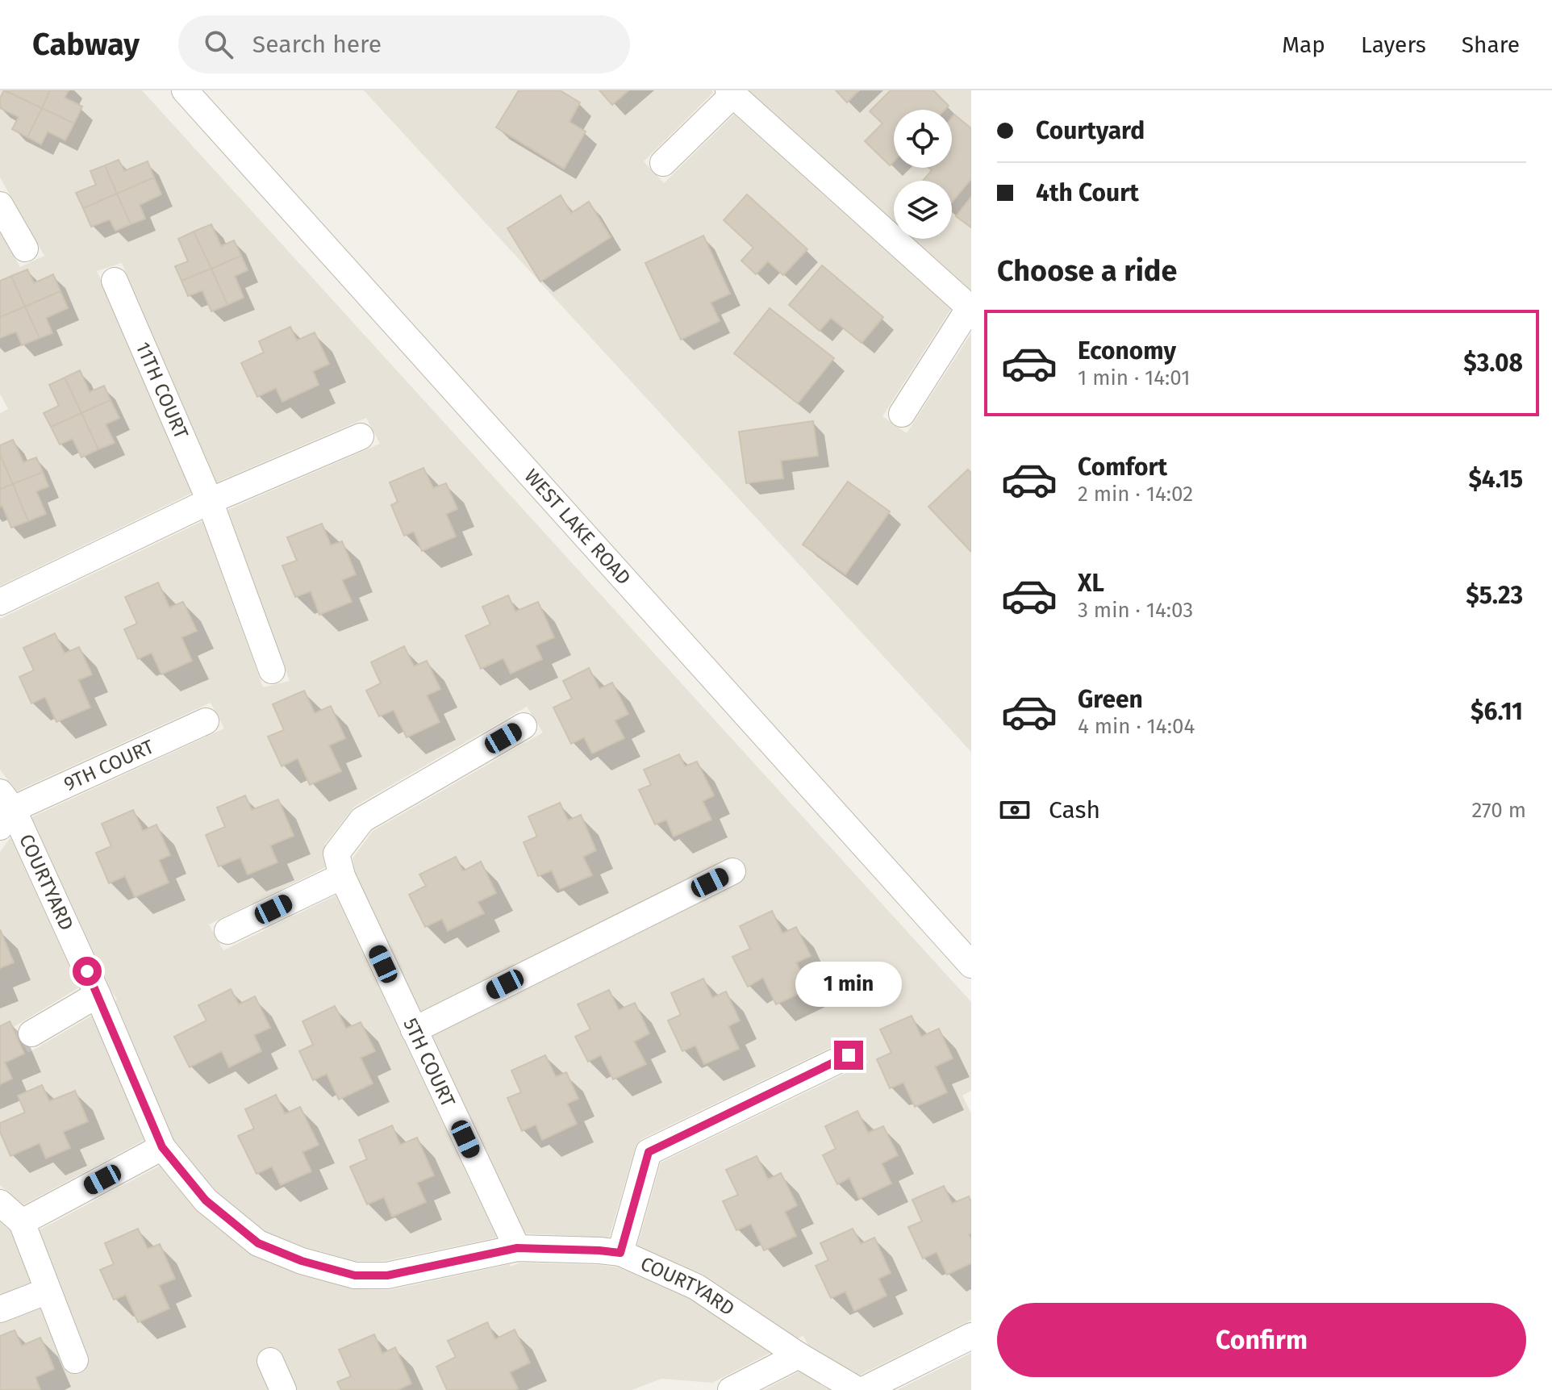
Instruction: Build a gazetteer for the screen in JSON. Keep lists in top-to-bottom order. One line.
{"streets":{"street":["11TH COURT","WEST LAKE ROAD","9TH COURT","COURTYARD","5TH COURT"]},"crossings":[["9TH COURT","COURTYARD"],["COURTYARD","5TH COURT"]],"page":{"header":"Cabway","search":"Search here","nav":["Map","Layers","Share"],"banner":["Courtyard","4th Court"],"heading":"Choose a ride","list":[{"name":"Economy","note":"1 min · 14:01","value":"$3.08"},{"name":"Comfort","note":"2 min · 14:02","value":"$4.15"},{"name":"XL","note":"3 min · 14:03","value":"$5.23"},{"name":"Green","note":"4 min · 14:04","value":"$6.11"}],"pay":["Cash","270 m"],"bubble":"1 min","buttons":"Confirm"}}
